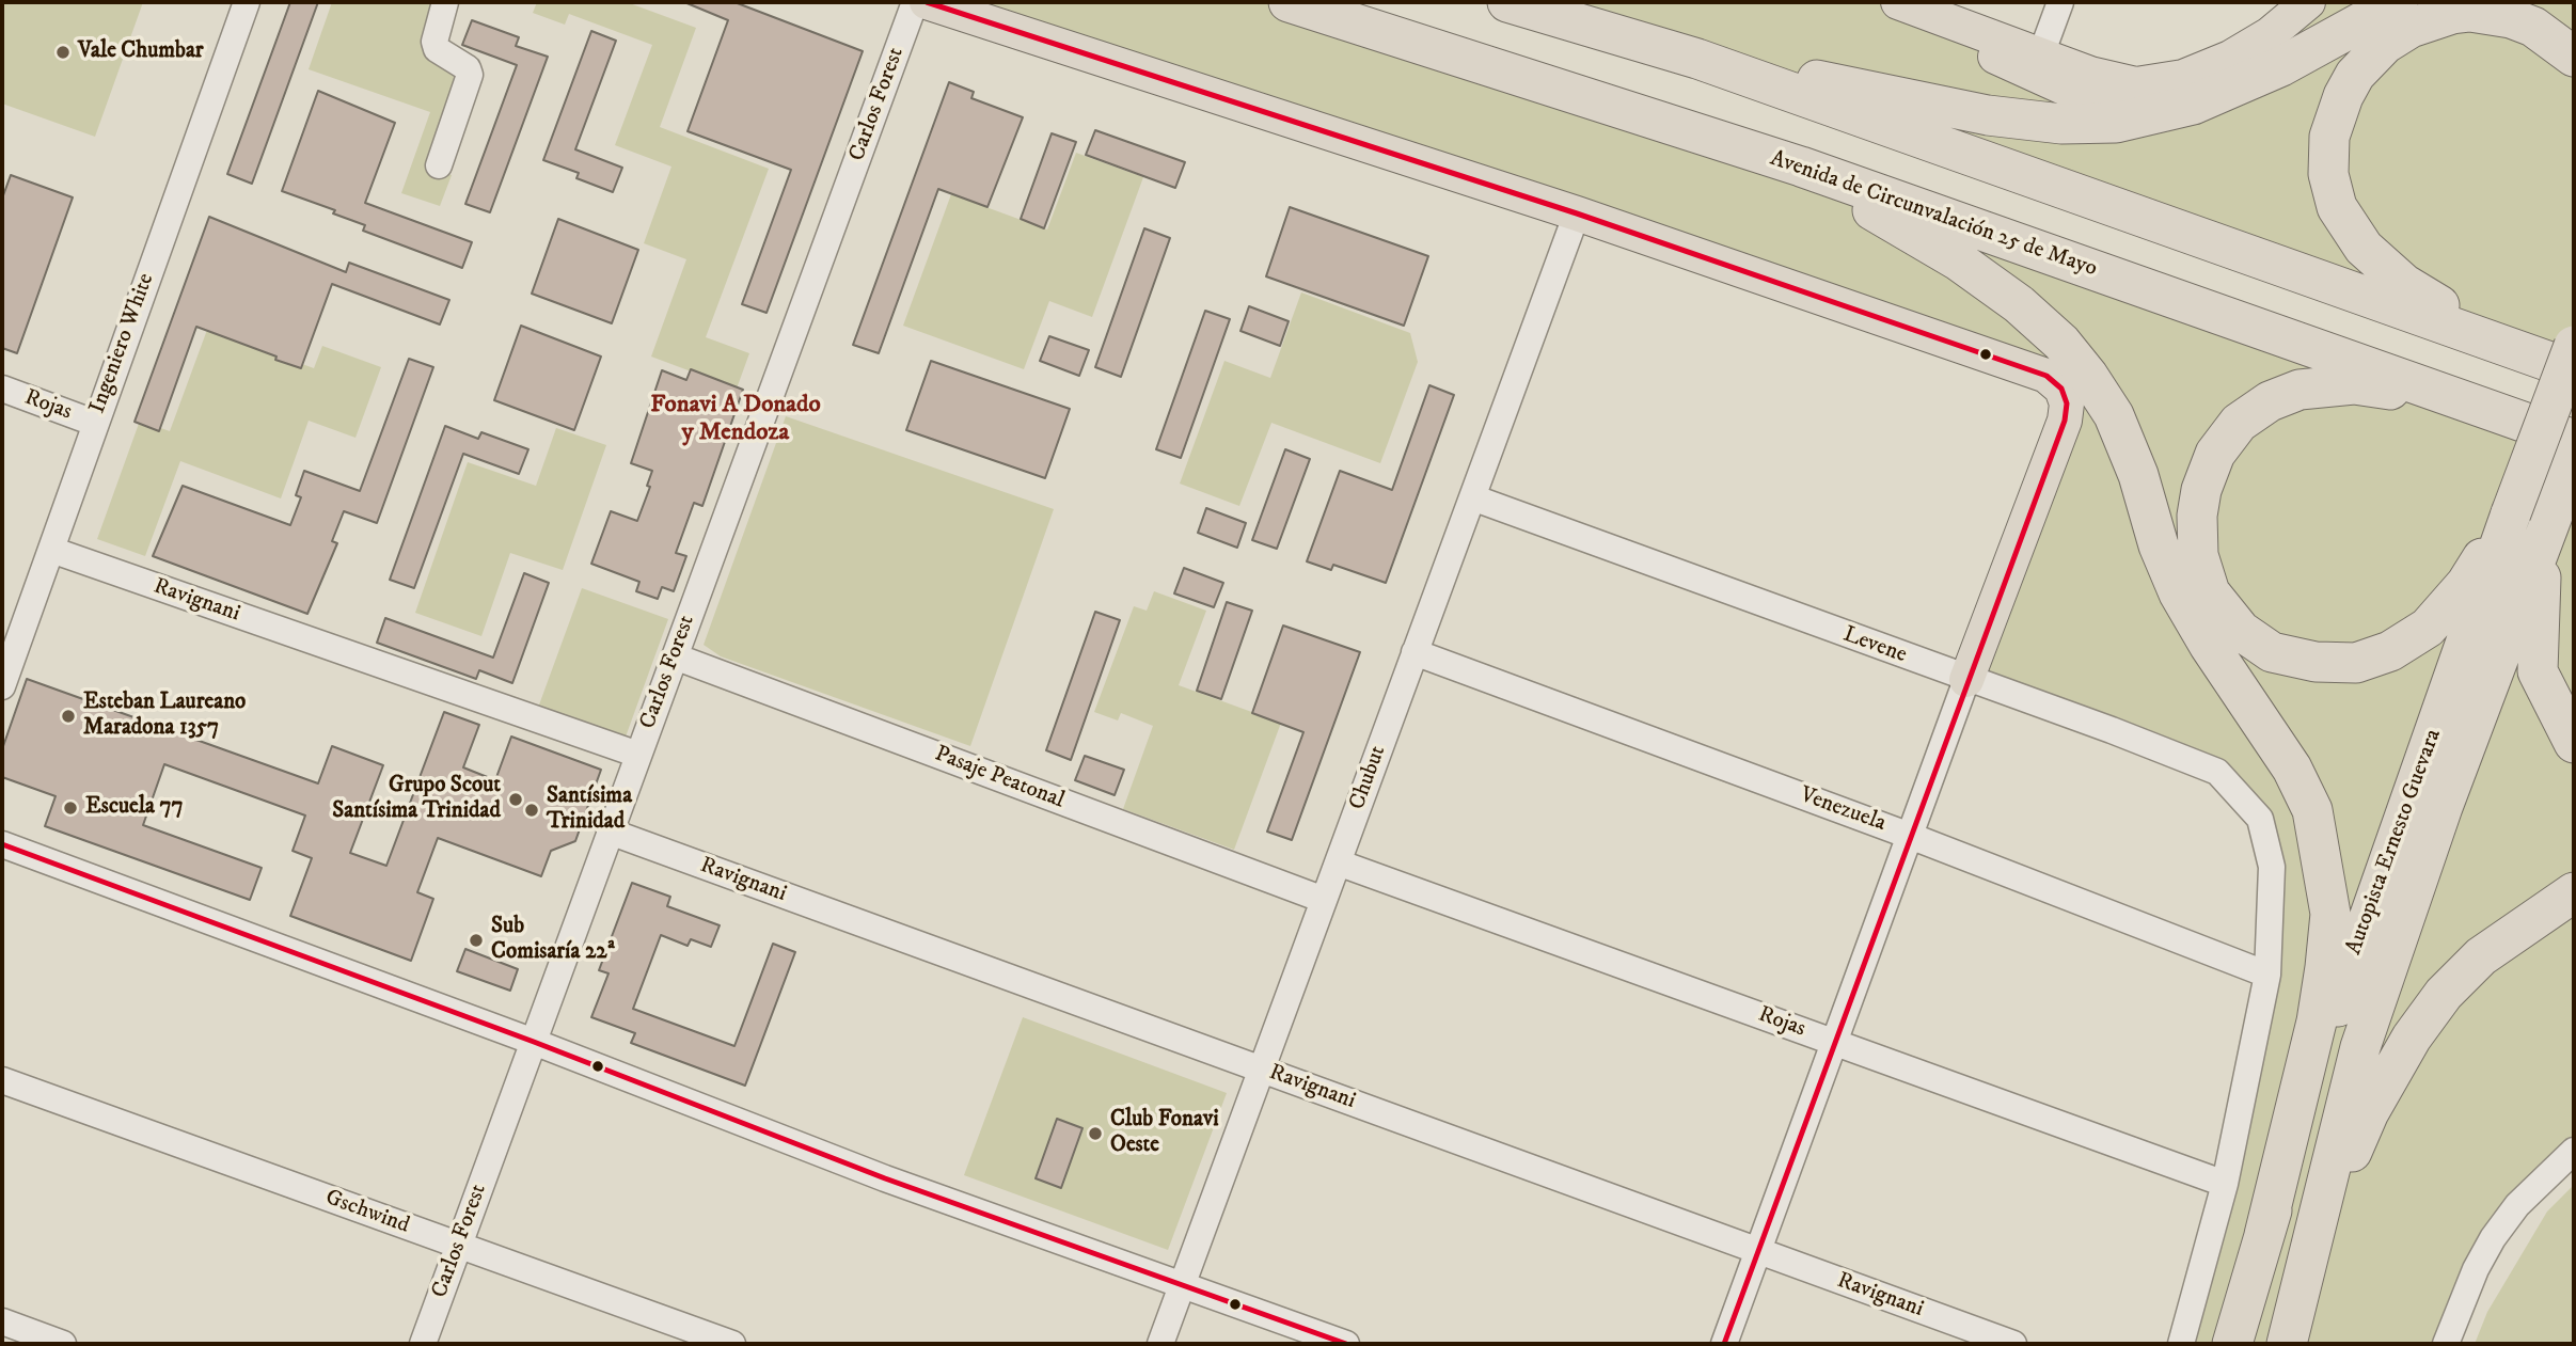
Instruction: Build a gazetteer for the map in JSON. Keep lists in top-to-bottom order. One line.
{"streets":{"highway":["Avenida de Circunvalación 25 de Mayo","Autopista Ernesto Guevara"],"street":["Carlos Forest","Ingeniero White","Rojas","Ravignani","Levene","Pasaje Peatonal","Chubut","Venezuela","Gschwind"]},"crossings":[["Carlos Forest","Ravignani"],["Carlos Forest","Pasaje Peatonal"],["Carlos Forest","Gschwind"],["Ingeniero White","Rojas"],["Ingeniero White","Ravignani"],["Rojas","Chubut"],["Ravignani","Chubut"],["Levene","Chubut"],["Levene","Venezuela"],["Pasaje Peatonal","Chubut"],["Chubut","Venezuela"]],"districts":["Fonavi A Donado y Mendoza"],"places":["Vale Chumbar","Esteban Laureano Maradona 1357","Grupo Scout Santísima Trinidad","Escuela 77","Santísima Trinidad","Sub Comisaría 22ª","Club Fonavi Oeste"]}
